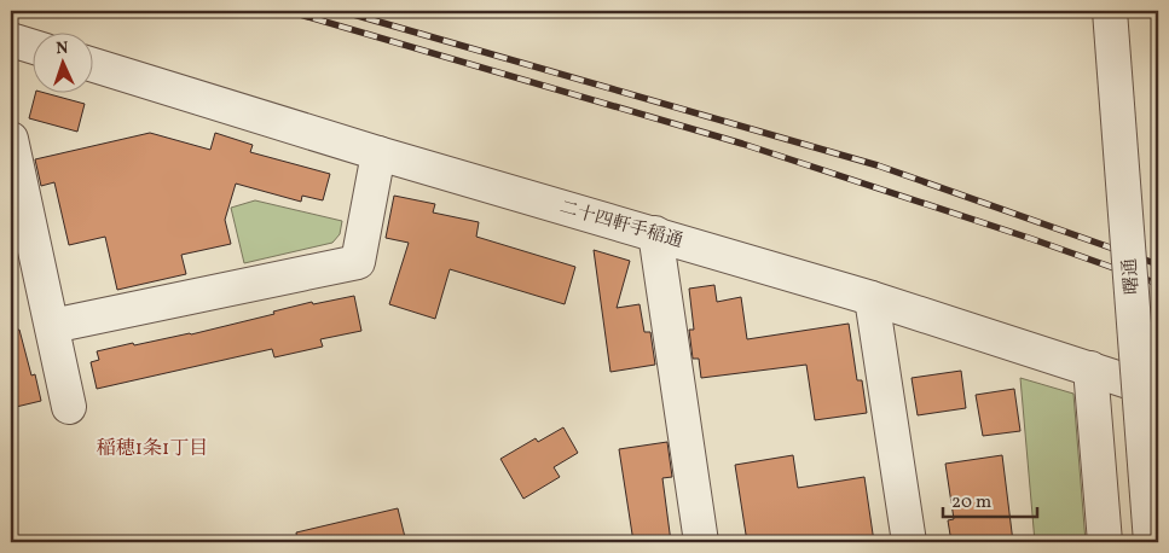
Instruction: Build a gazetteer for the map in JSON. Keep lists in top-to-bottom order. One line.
{"streets":{"street":["二十四軒手稲通","曙通"]},"districts":["稲穂1条1丁目"],"scale_bar":"20 m","north":"top"}
